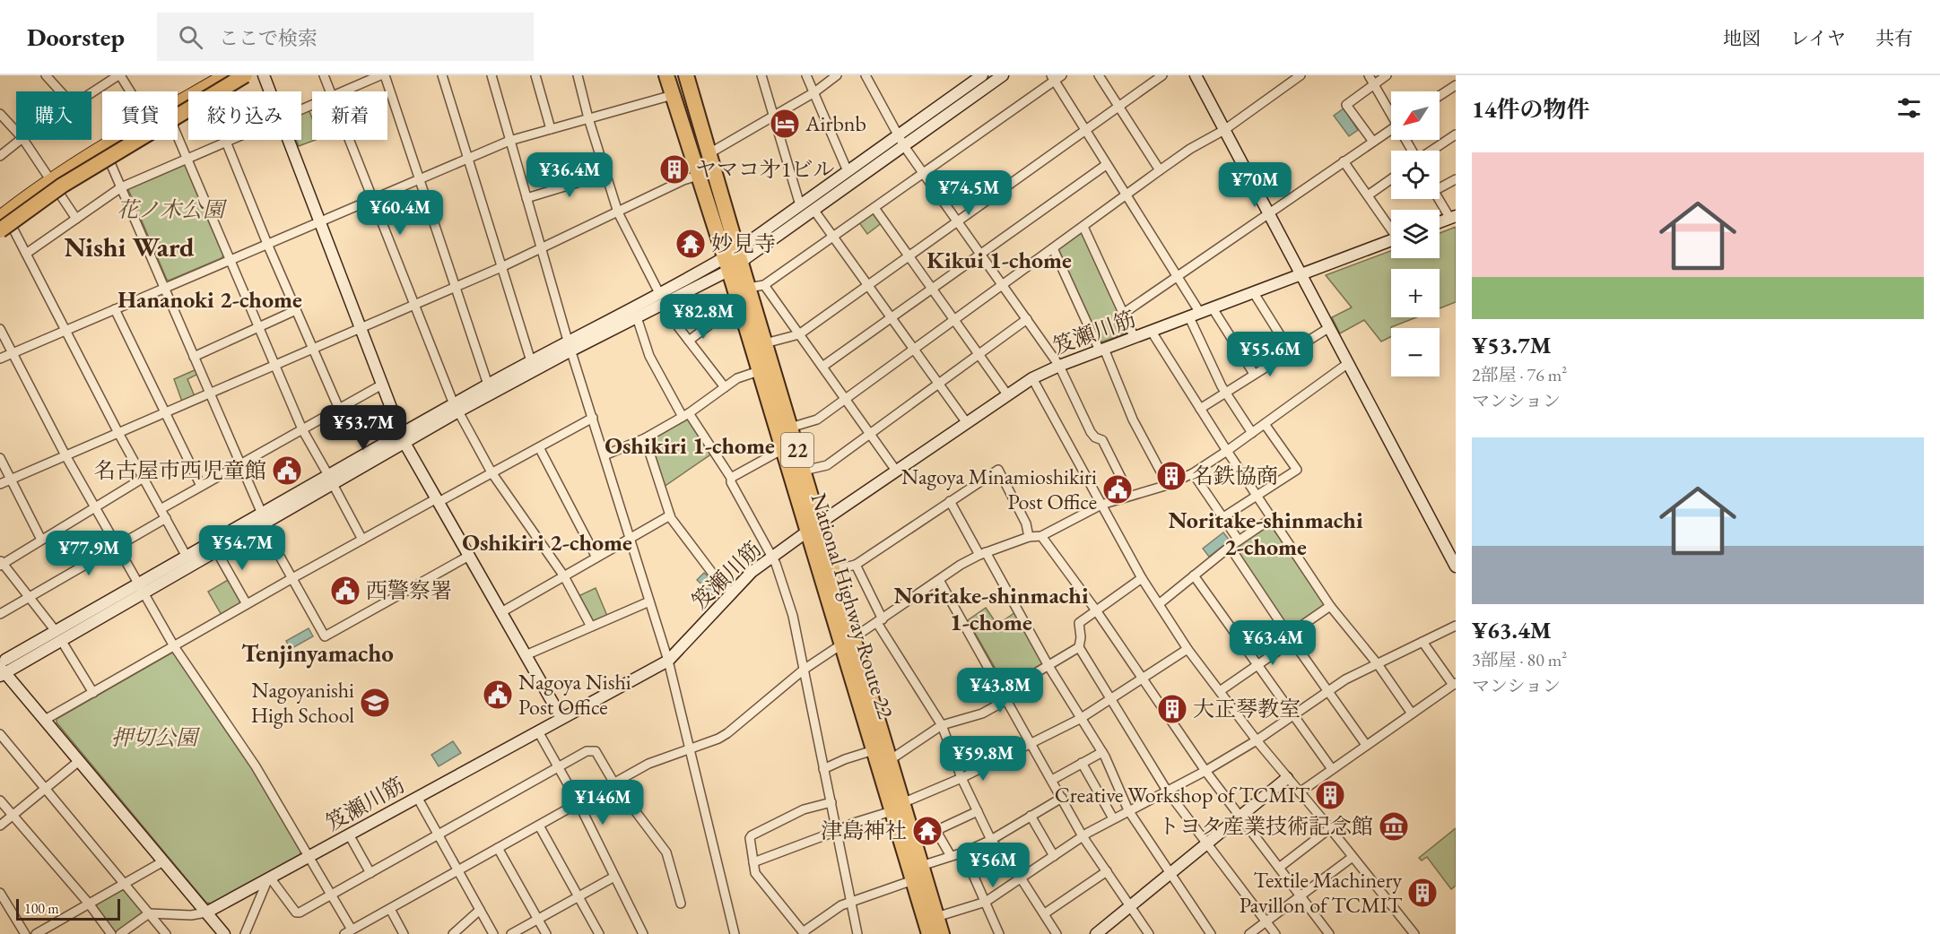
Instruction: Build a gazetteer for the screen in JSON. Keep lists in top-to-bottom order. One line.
{"streets":{"highway":["22","National Highway Route 22"],"street":["笈瀬川筋"]},"crossings":[["笈瀬川筋","National Highway Route 22"]],"districts":["Nishi Ward","Kikui 1-chome","Hananoki 2-chome","Oshikiri 1-chome","Noritake-shinmachi 2-chome","Oshikiri 2-chome","Noritake-shinmachi 1-chome","Tenjinyamacho"],"parks":["花ノ木公園","押切公園"],"places":{"hotel":["Airbnb"],"building":["ヤマコ㐧1ビル","名鉄協商","大正琴教室","Creative Workshop of TCMIT","Textile Machinery Pavillon of TCMIT"],"temple":["妙見寺","津島神社"],"public building":["名古屋市西児童館","Nagoya Minamioshikiri Post Office","西警察署","Nagoya Nishi Post Office"],"school or university":["Nagoyanishi High School"],"museum":["トヨタ産業技術記念館"]},"scale_bar":"100 m","north":"bottom left","page":{"header":"Doorstep","search":"ここで検索","nav":["地図","レイヤ","共有"],"heading":"14件の物件","map_buttons":["+","−"],"chip":["購入","賃貸","絞り込み","新着"],"list":[{"name":"¥53.7M","note":"2部屋 · 76 m² · マンション"},{"name":"¥63.4M","note":"3部屋 · 80 m² · マンション"}],"price":["¥36.4M","¥70M","¥74.5M","¥60.4M","¥82.8M","¥55.6M","¥53.7M","¥54.7M","¥77.9M","¥63.4M","¥43.8M","¥59.8M","¥146M","¥56M"],"scale":"100 m"}}
